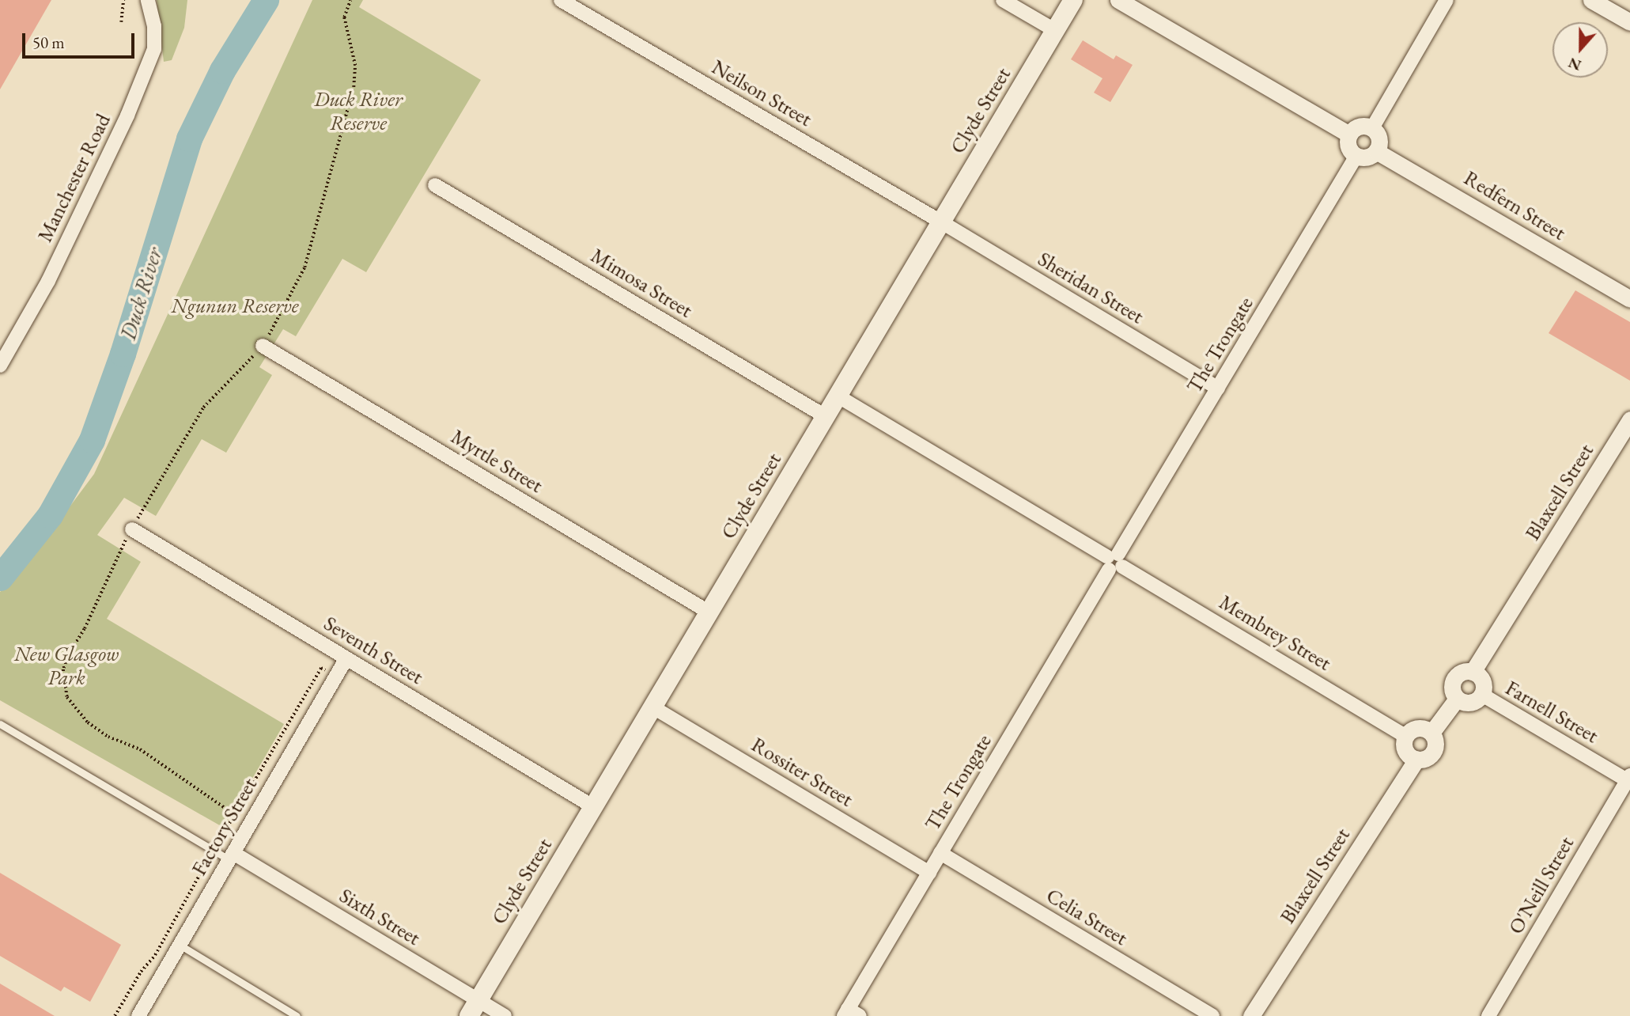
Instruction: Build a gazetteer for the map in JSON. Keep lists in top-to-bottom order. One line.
{"streets":{"main road":["Clyde Street"],"street":["Neilson Street","Manchester Road","Redfern Street","Mimosa Street","Sheridan Street","The Trongate","Myrtle Street","Blaxcell Street","Membrey Street","Seventh Street","Farnell Street","Rossiter Street","Factory Street","O'Neill Street","Sixth Street","Celia Street"]},"crossings":[["Neilson Street","Clyde Street"],["Neilson Street","Sheridan Street"],["Clyde Street","Mimosa Street"],["Clyde Street","Sheridan Street"],["Clyde Street","Myrtle Street"],["Clyde Street","Membrey Street"],["Clyde Street","Seventh Street"],["Clyde Street","Rossiter Street"],["Clyde Street","Sixth Street"],["Redfern Street","The Trongate"],["Sheridan Street","The Trongate"],["The Trongate","Membrey Street"],["The Trongate","Rossiter Street"],["The Trongate","Celia Street"],["Blaxcell Street","Membrey Street"],["Blaxcell Street","Farnell Street"],["Seventh Street","Factory Street"],["Farnell Street","O'Neill Street"],["Factory Street","Sixth Street"]],"water":["Duck River"],"parks":["Duck River Reserve","Ngunun Reserve","New Glasgow Park"],"scale_bar":"50 m","north":"bottom"}
